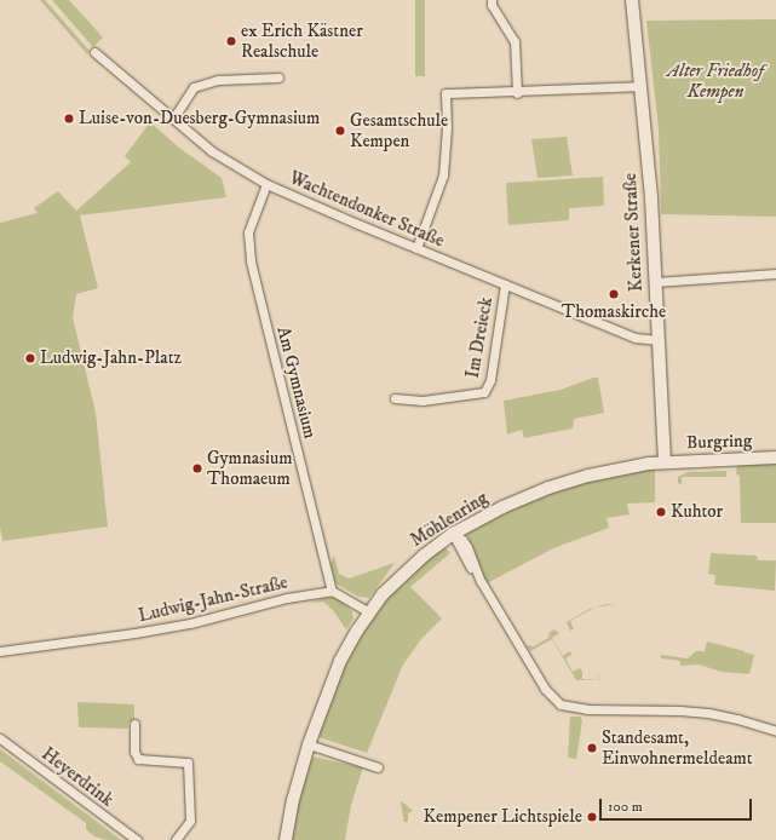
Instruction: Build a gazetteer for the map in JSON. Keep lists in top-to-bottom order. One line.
{"streets":{"main road":["Kerkener Straße","Burgring","Möhlenring"],"street":["Wachtendonker Straße","Im Dreieck","Am Gymnasium","Ludwig-Jahn-Straße","Heyerdrink"]},"crossings":[["Wachtendonker Straße","Kerkener Straße"],["Wachtendonker Straße","Im Dreieck"],["Wachtendonker Straße","Am Gymnasium"],["Kerkener Straße","Burgring"],["Kerkener Straße","Möhlenring"],["Am Gymnasium","Ludwig-Jahn-Straße"],["Burgring","Möhlenring"]],"parks":["Alter Friedhof Kempen"],"places":["ex Erich Kästner Realschule","Luise-von-Duesberg-Gymnasium","Gesamtschule Kempen","Thomaskirche","Ludwig-Jahn-Platz","Gymnasium Thomaeum","Kuhtor","Standesamt, Einwohnermeldeamt","Kempener Lichtspiele"],"scale_bar":"100 m"}
